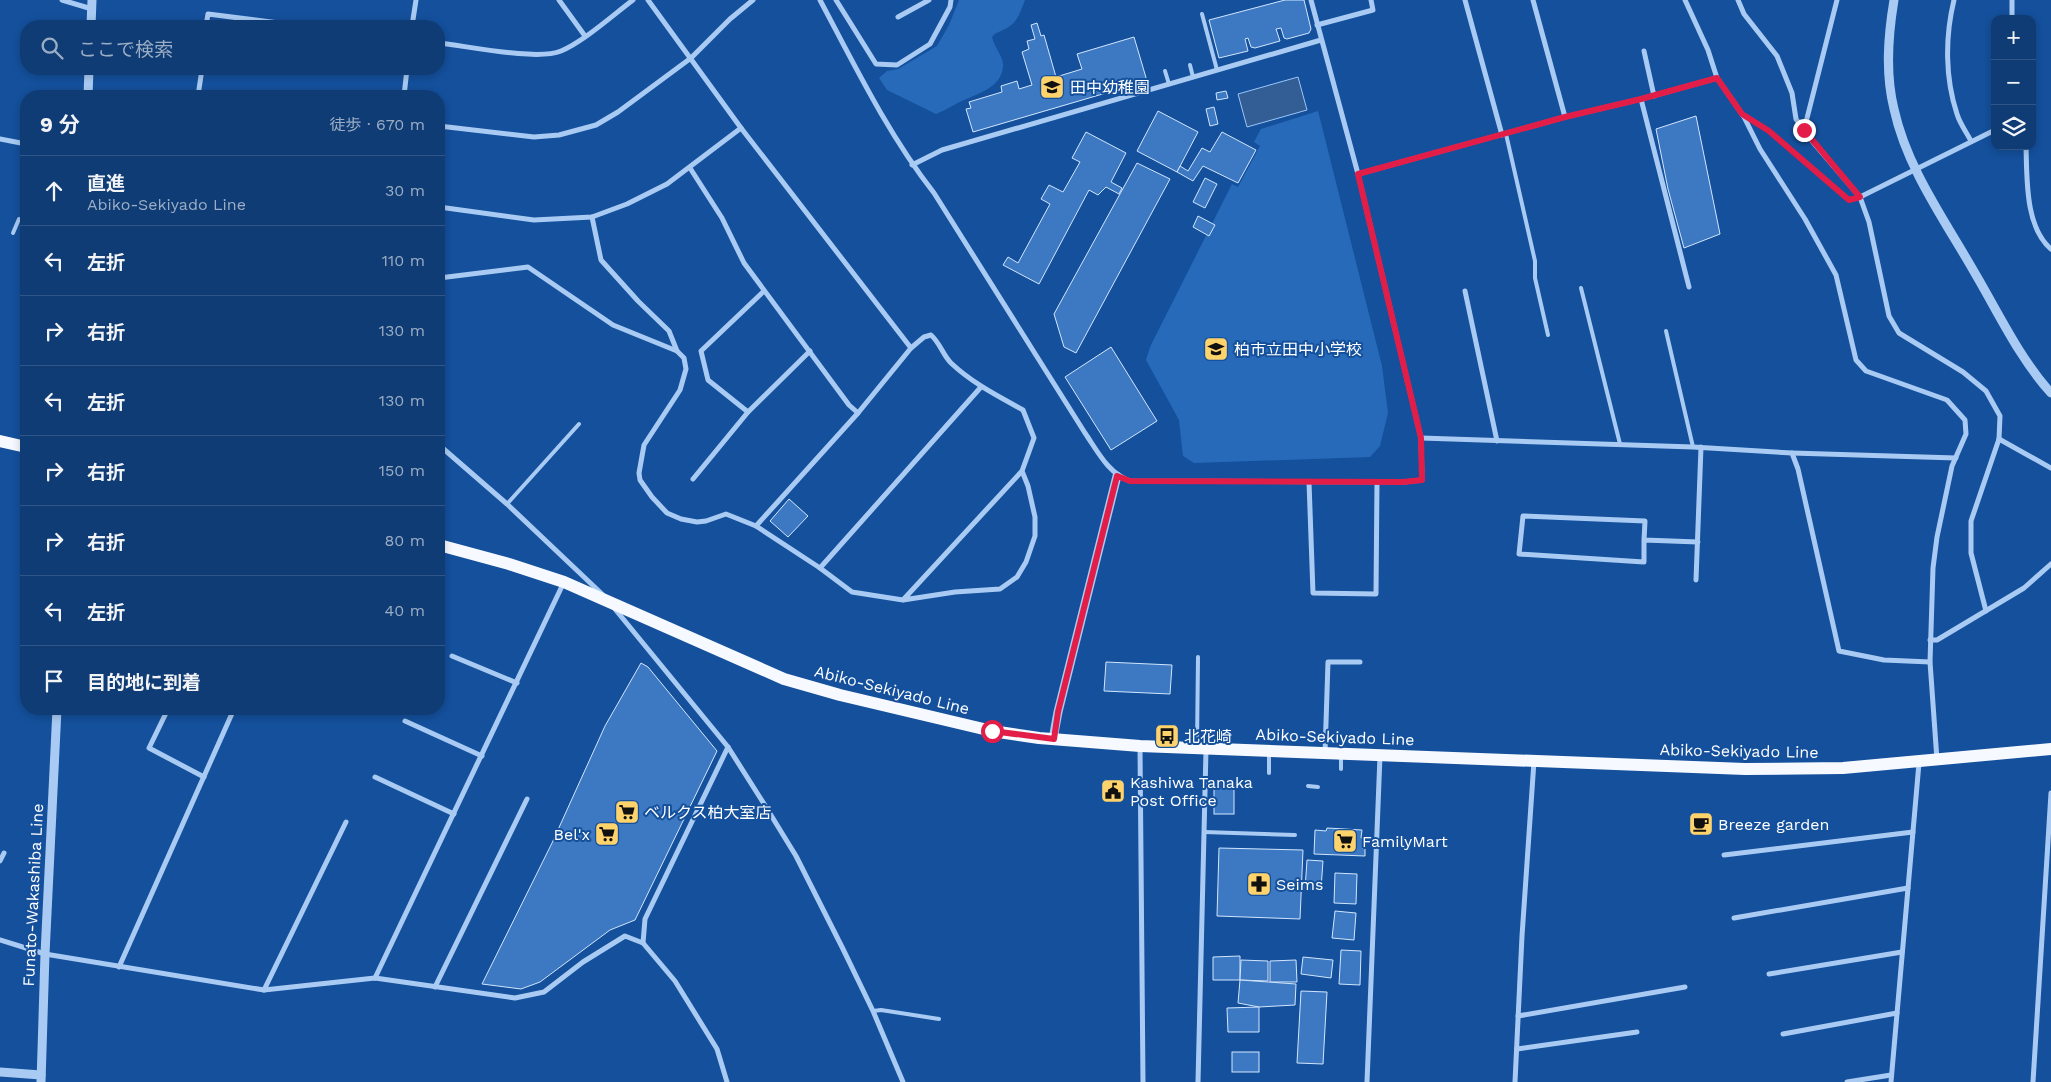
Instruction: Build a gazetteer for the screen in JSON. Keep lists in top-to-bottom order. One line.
{"streets":{"main road":["Abiko-Sekiyado Line"],"street":["Funato-Wakashiba Line"]},"places":{"school or university":["田中幼稚園","柏市立田中小学校"],"bus stop":["北花崎"],"public building":["Kashiwa Tanaka Post Office"],"supermarket":["ベルクス柏大室店","Bel'x","FamilyMart"],"cafe":["Breeze garden"],"pharmacy":["Seims"]},"page":{"map_buttons":["+","−"],"search":"ここで検索","heading":["9 分","徒歩 · 670 m"],"list":[["直進","Abiko-Sekiyado Line","30 m"],["左折","110 m"],["右折","130 m"],["左折","130 m"],["右折","150 m"],["右折","80 m"],["左折","40 m"],"目的地に到着"]}}
